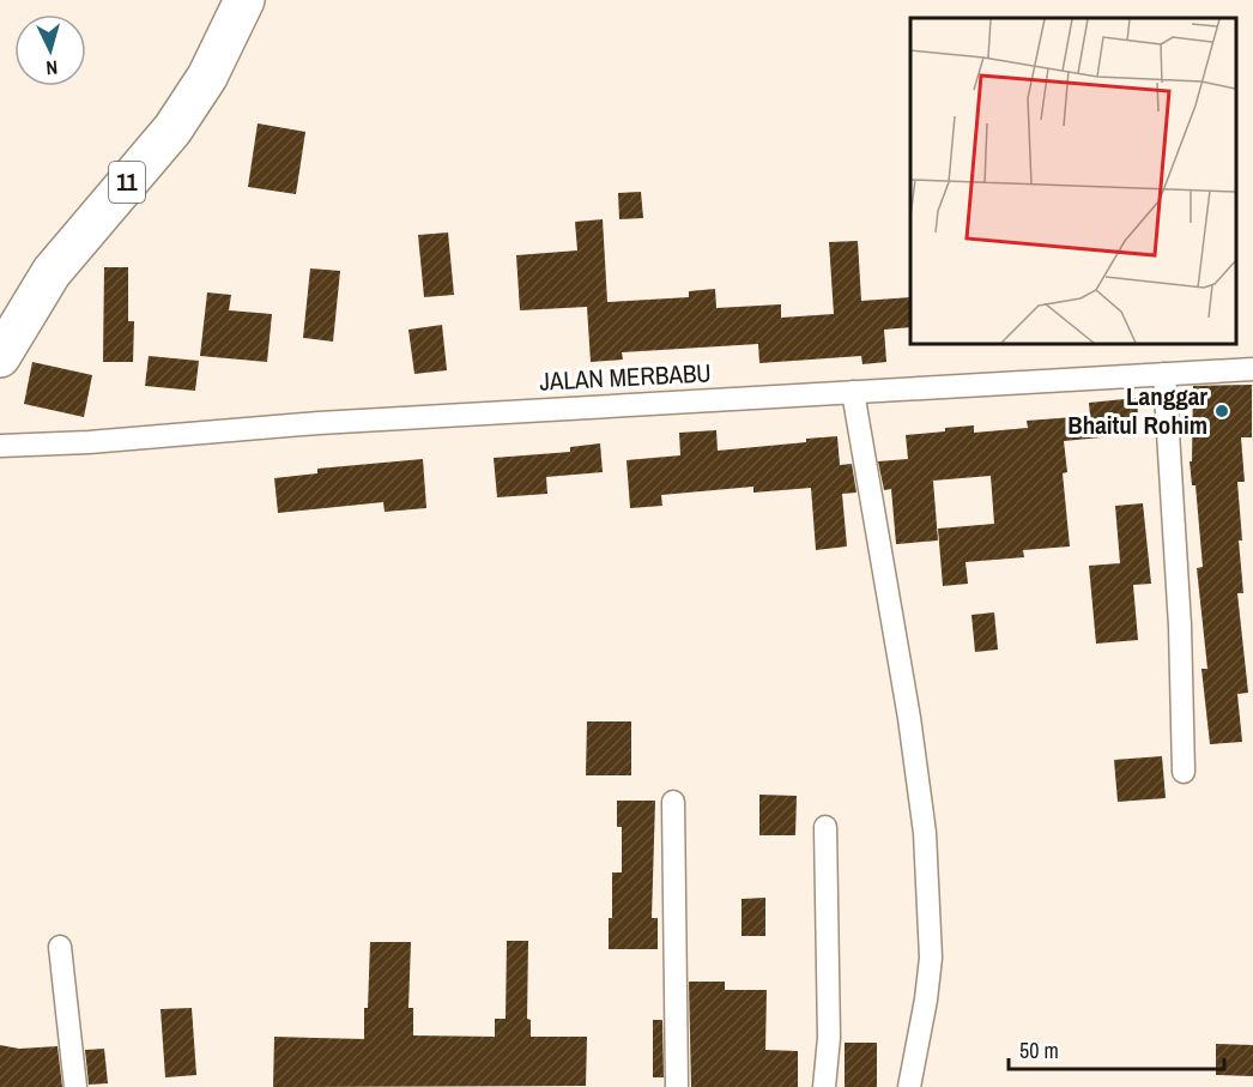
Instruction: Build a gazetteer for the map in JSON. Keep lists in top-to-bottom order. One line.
{"streets":{"highway":["11"],"street":["JALAN MERBABU"]},"places":["Langgar Bhaitul Rohim"],"scale_bar":"50 m","north":"bottom"}
